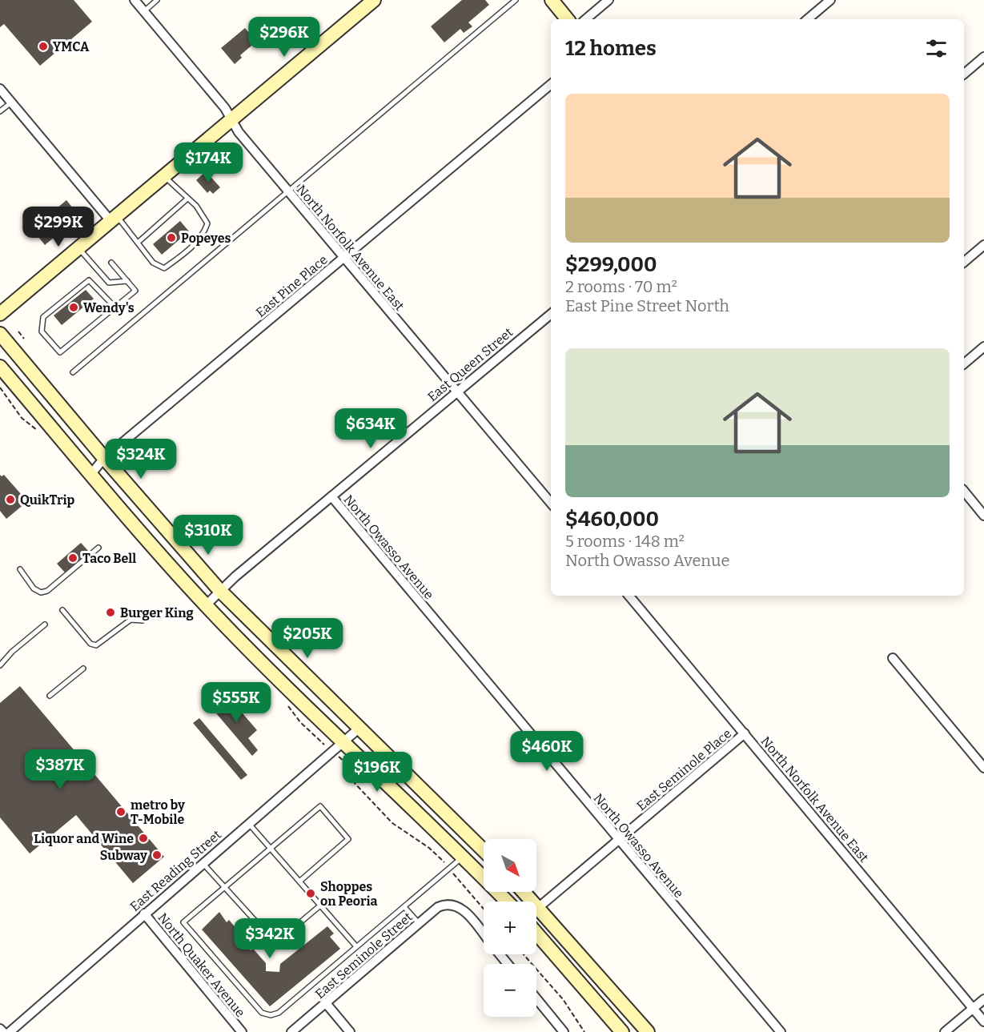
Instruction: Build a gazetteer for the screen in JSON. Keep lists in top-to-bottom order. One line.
{"streets":{"street":["North Norfolk Avenue East","East Pine Place","East Queen Street","North Owasso Avenue","East Seminole Place","East Reading Street","East Seminole Street","North Quaker Avenue"]},"crossings":[["North Norfolk Avenue East","East Pine Place"],["North Norfolk Avenue East","East Queen Street"],["North Norfolk Avenue East","East Seminole Place"],["East Queen Street","North Owasso Avenue"],["North Owasso Avenue","East Seminole Place"],["East Reading Street","North Quaker Avenue"]],"places":["YMCA","Popeyes","Wendy's","QuikTrip","Taco Bell","Burger King","metro by T-Mobile","Liquor and Wine","Subway","Shoppes on Peoria"],"north":"bottom right","page":{"price":["$296K","$174K","$299K","$634K","$324K","$310K","$205K","$555K","$460K","$387K","$196K","$342K"],"heading":"12 homes","list":[{"name":"$299,000","note":"2 rooms · 70 m² · East Pine Street North"},{"name":"$460,000","note":"5 rooms · 148 m² · North Owasso Avenue"}],"map_buttons":["+","−"]}}
